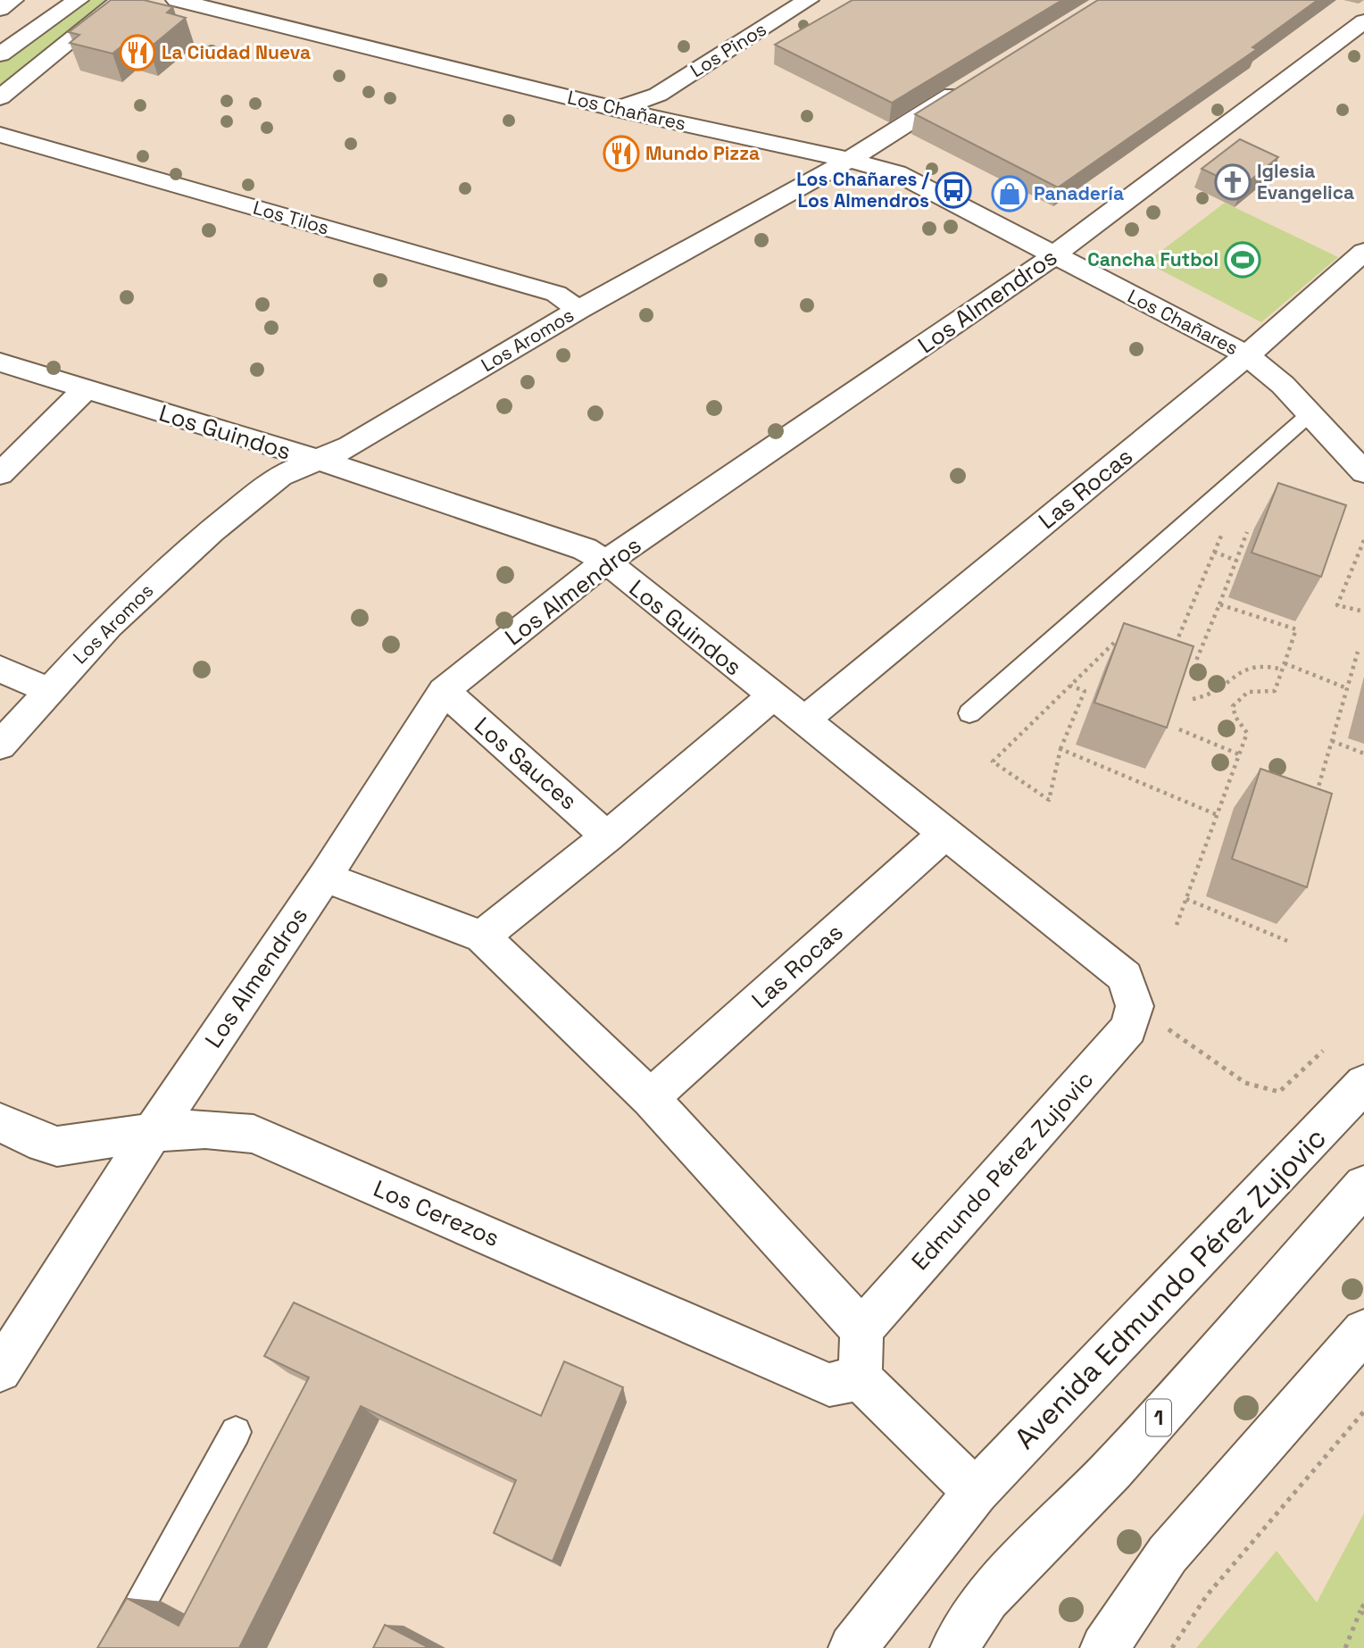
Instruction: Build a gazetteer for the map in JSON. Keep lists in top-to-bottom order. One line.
{"streets":{"main road":["Los Pinos","Los Chañares","Los Tilos","Los Almendros","Los Aromos","Los Guindos","Las Rocas","Los Sauces","Edmundo Pérez Zujovic","Los Cerezos","Avenida Edmundo Pérez Zujovic","1"]},"crossings":[["Los Pinos","Los Chañares"],["Los Chañares","Los Almendros"],["Los Chañares","Los Aromos"],["Los Chañares","Las Rocas"],["Los Tilos","Los Aromos"],["Los Almendros","Los Guindos"],["Los Almendros","Los Sauces"],["Los Almendros","Los Cerezos"],["Los Aromos","Los Guindos"],["Los Guindos","Las Rocas"],["Los Guindos","Edmundo Pérez Zujovic"]],"places":{"restaurant":["La Ciudad Nueva","Mundo Pizza"],"church":["Iglesia Evangelica"],"bus stop":["Los Chañares / Los Almendros"],"shop":["Panadería"],"sports":["Cancha Futbol"]}}
